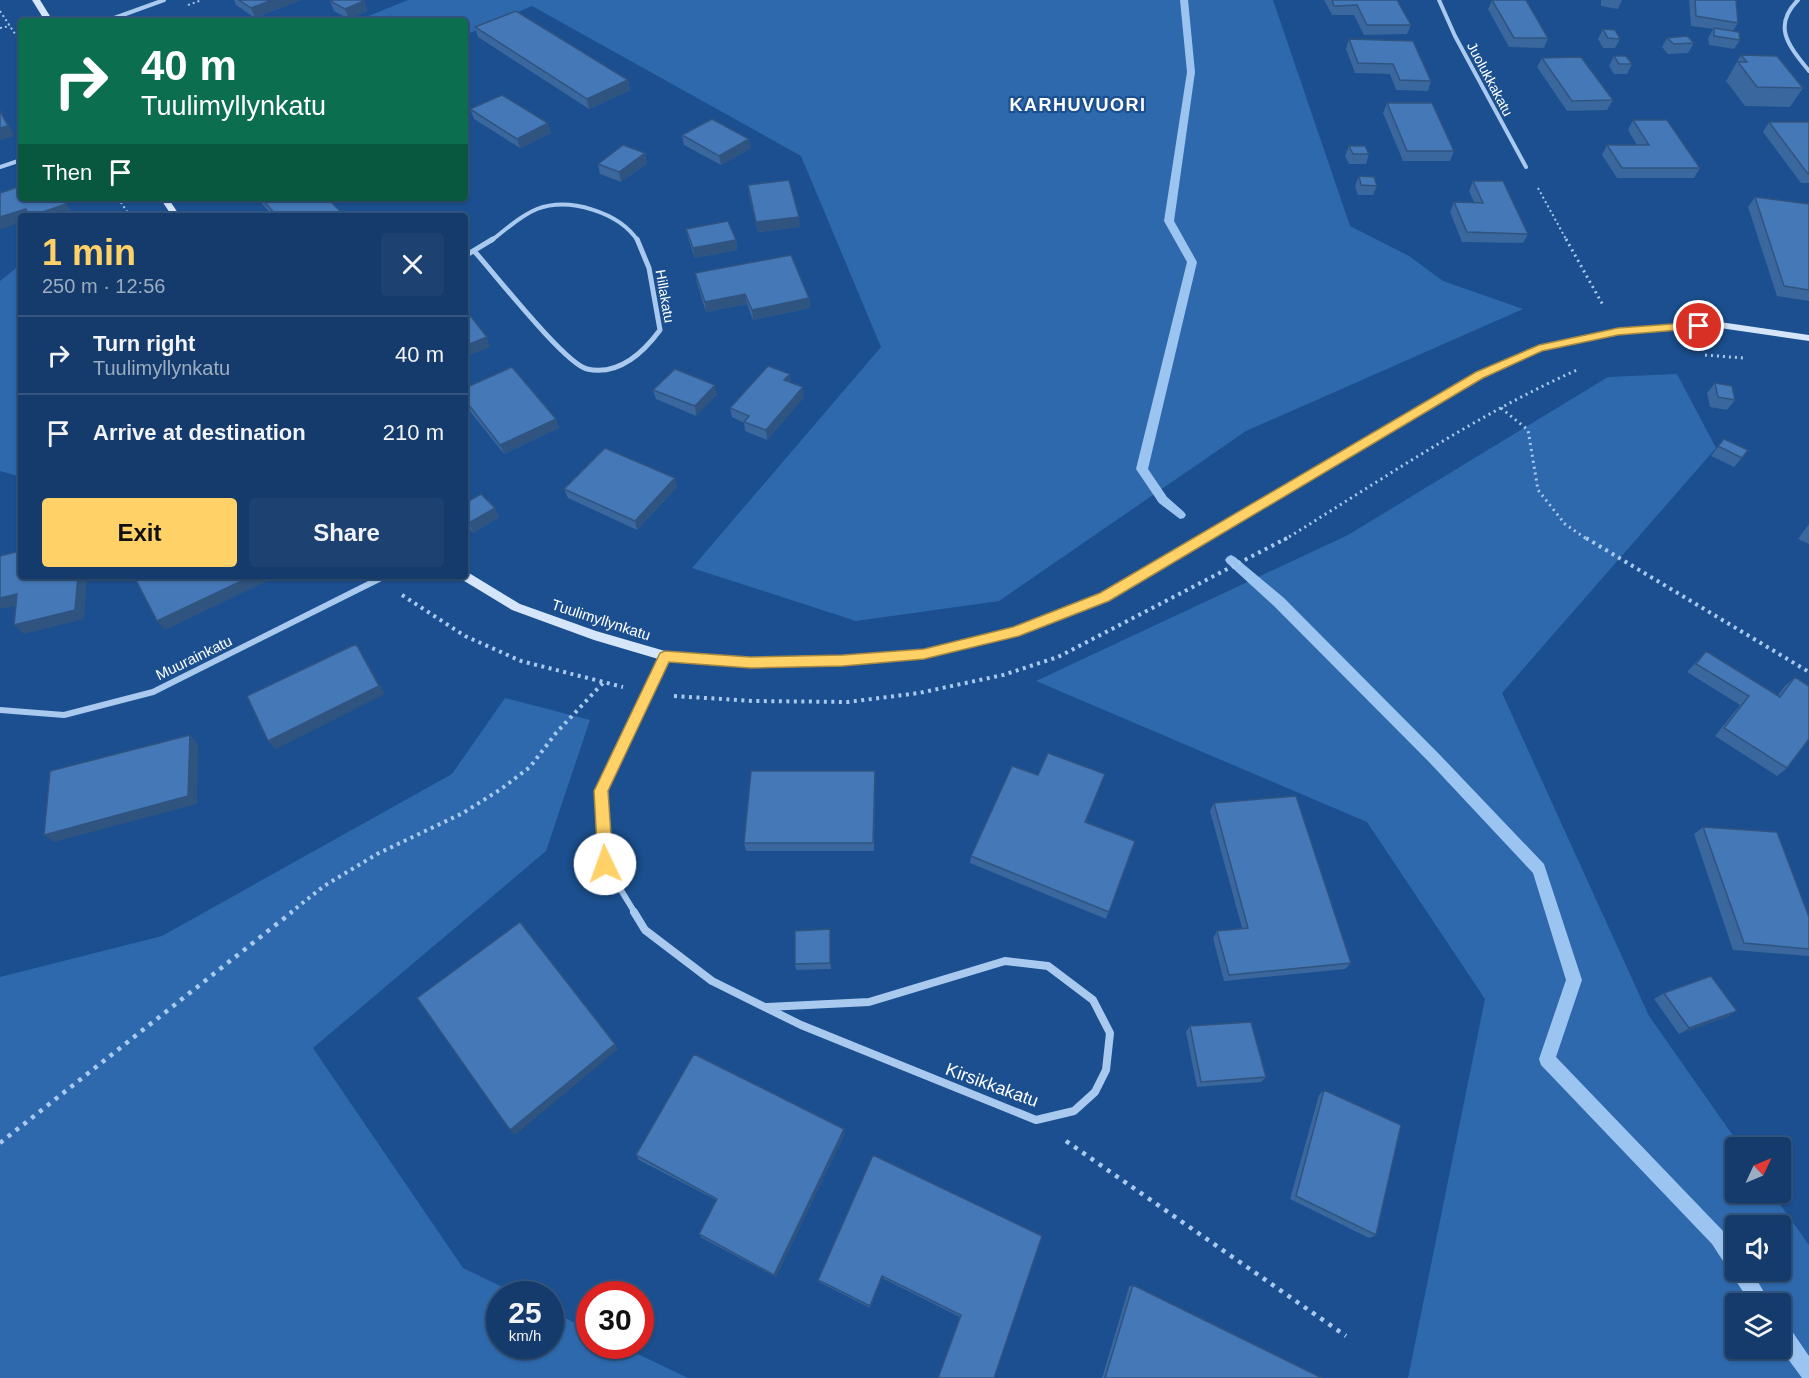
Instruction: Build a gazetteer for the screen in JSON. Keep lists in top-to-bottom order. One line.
{"streets":{"street":["Juolukkakatu","Hillakatu","Tuulimyllynkatu","Muurainkatu","Kirsikkakatu"]},"crossings":[["Tuulimyllynkatu","Kirsikkakatu"]],"districts":["KARHUVUORI"],"north":"top right","page":{"turn":["40 m","Tuulimyllynkatu"],"then":"Then","heading":["1 min","250 m · 12:56"],"list":[{"name":"Turn right","note":"Tuulimyllynkatu","value":"40 m"},{"name":"Arrive at destination","value":"210 m"}],"buttons":["Exit","Share"],"speed":"25 km/h","limit":"30"}}
